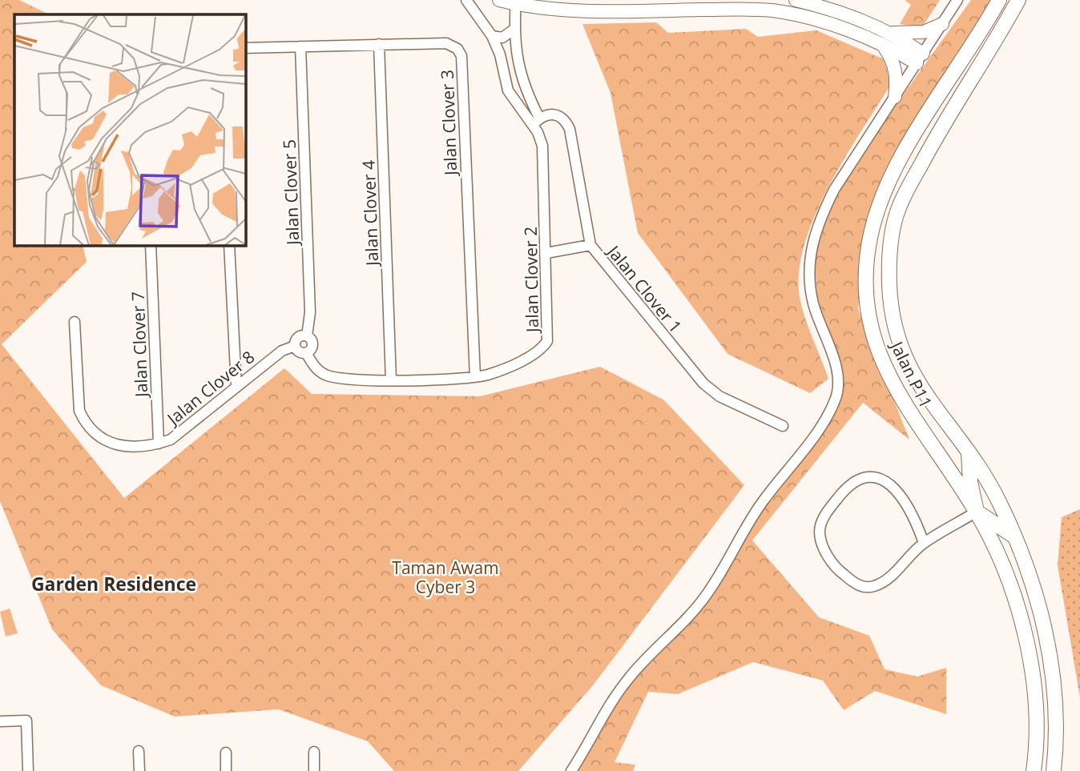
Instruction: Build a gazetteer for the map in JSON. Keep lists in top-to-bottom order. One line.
{"streets":{"main road":["Jalan P11"],"street":["Jalan Clover 3","Jalan Clover 5","Jalan Clover 4","Jalan Clover 2","Jalan Clover 1","Jalan Clover 7","Jalan Clover 8"]},"crossings":[["Jalan Clover 3","Jalan Clover 5"],["Jalan Clover 3","Jalan Clover 4"],["Jalan Clover 3","Jalan Clover 2"],["Jalan Clover 5","Jalan Clover 2"],["Jalan Clover 5","Jalan Clover 8"],["Jalan Clover 4","Jalan Clover 2"],["Jalan Clover 2","Jalan Clover 1"],["Jalan Clover 2","Jalan Clover 8"],["Jalan Clover 7","Jalan Clover 8"]],"districts":["Garden Residence"],"parks":["Taman Awam Cyber 3"]}
